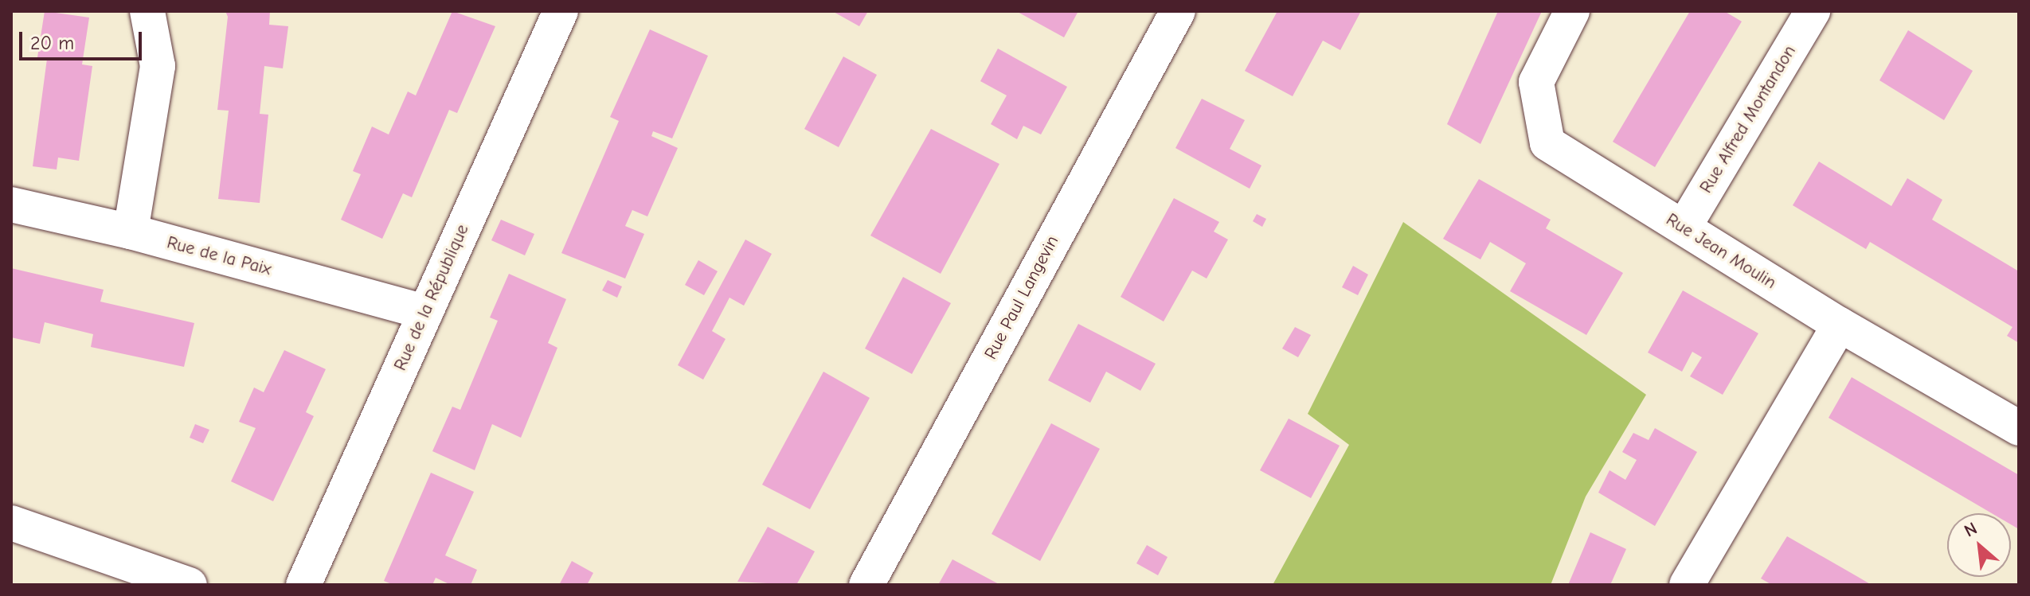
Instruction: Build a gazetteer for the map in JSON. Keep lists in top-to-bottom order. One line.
{"streets":{"street":["Rue Alfred Montandon","Rue Jean Moulin","Rue de la Paix","Rue de la République","Rue Paul Langevin"]},"crossings":[["Rue Alfred Montandon","Rue Jean Moulin"],["Rue de la Paix","Rue de la République"]],"scale_bar":"20 m","north":"top left"}
